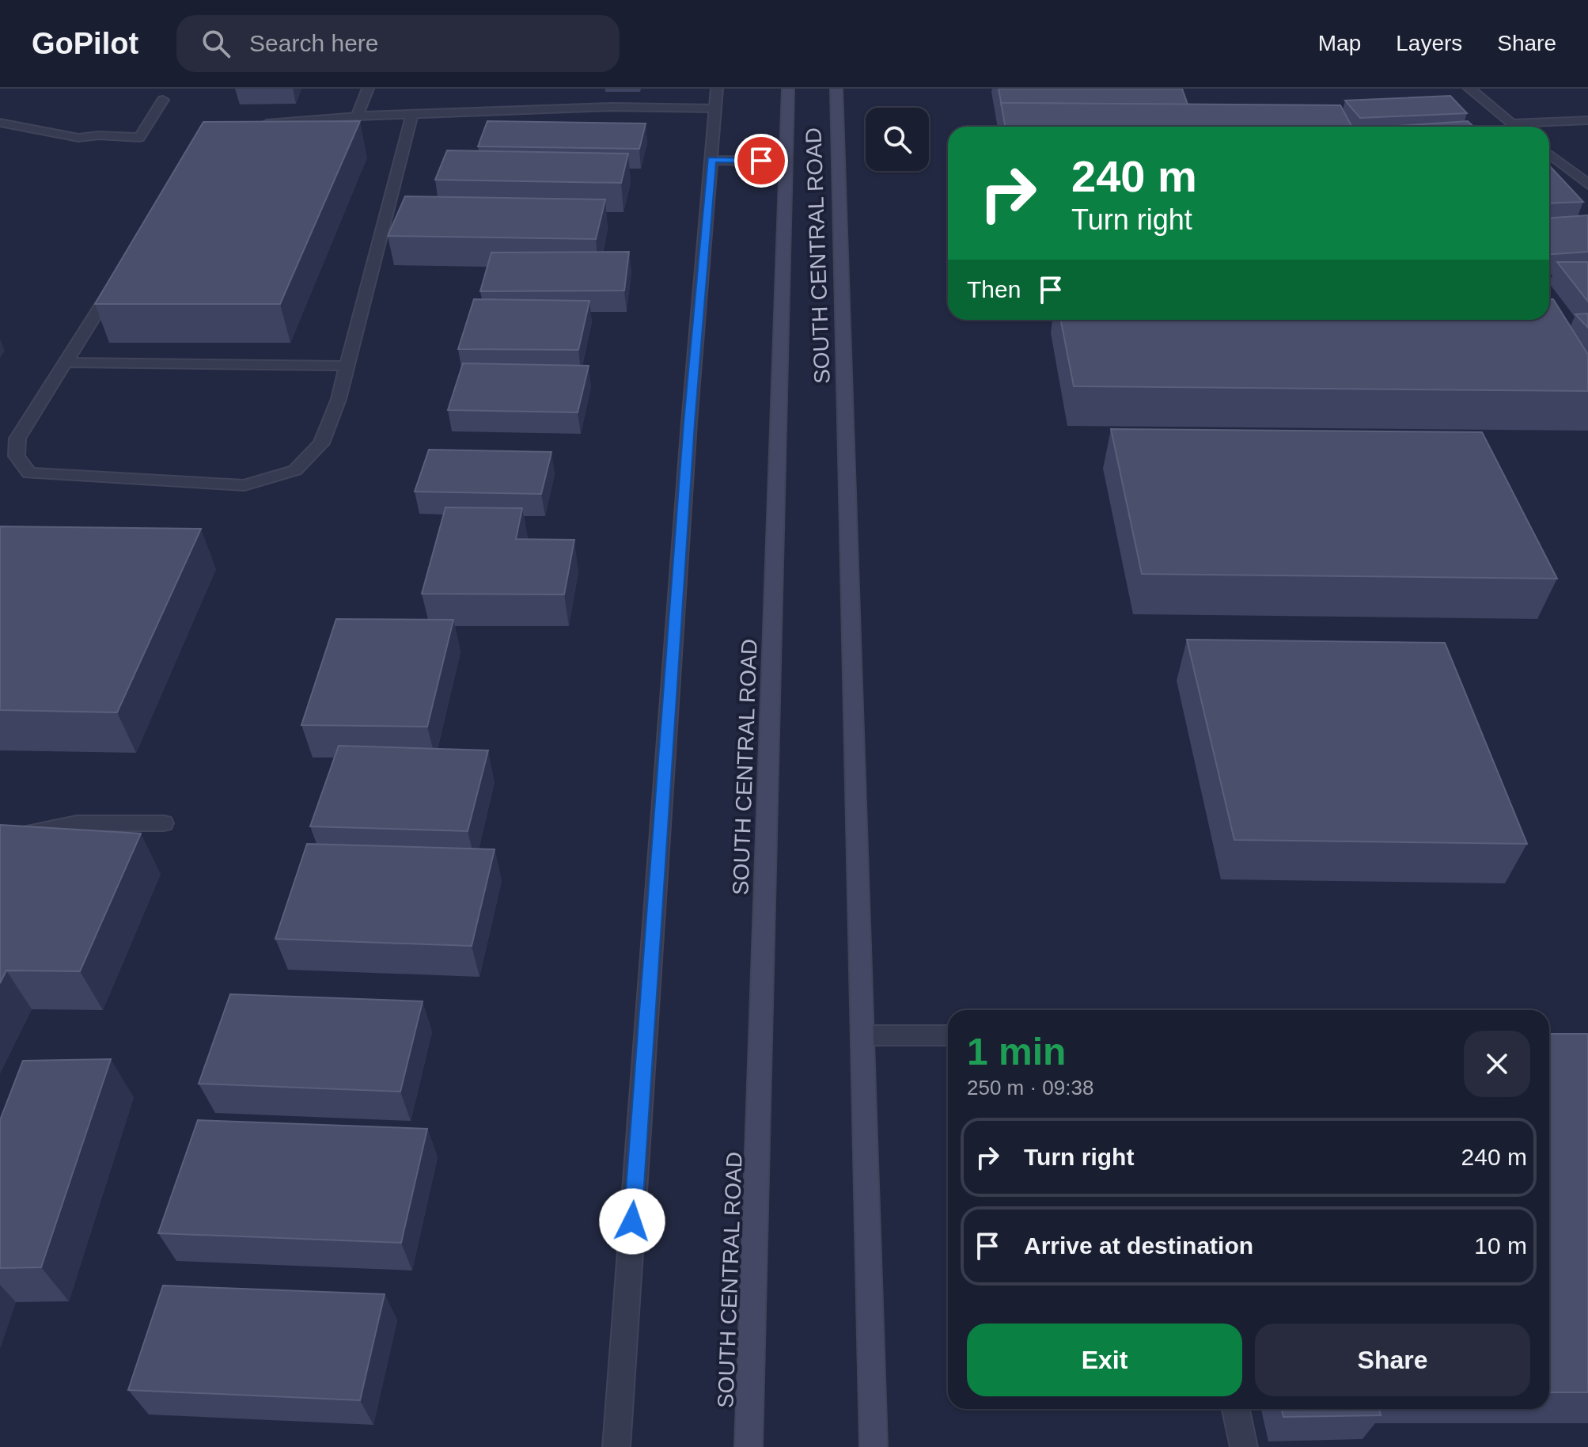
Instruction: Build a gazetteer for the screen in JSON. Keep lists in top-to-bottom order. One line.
{"streets":{"main road":["SOUTH CENTRAL ROAD"]},"page":{"header":"GoPilot","search":"Search here","nav":["Map","Layers","Share"],"turn":["240 m","Turn right"],"then":"Then","heading":["1 min","250 m · 09:38"],"list":[{"name":"Turn right","value":"240 m"},{"name":"Arrive at destination","value":"10 m"}],"buttons":["Exit","Share"]}}
